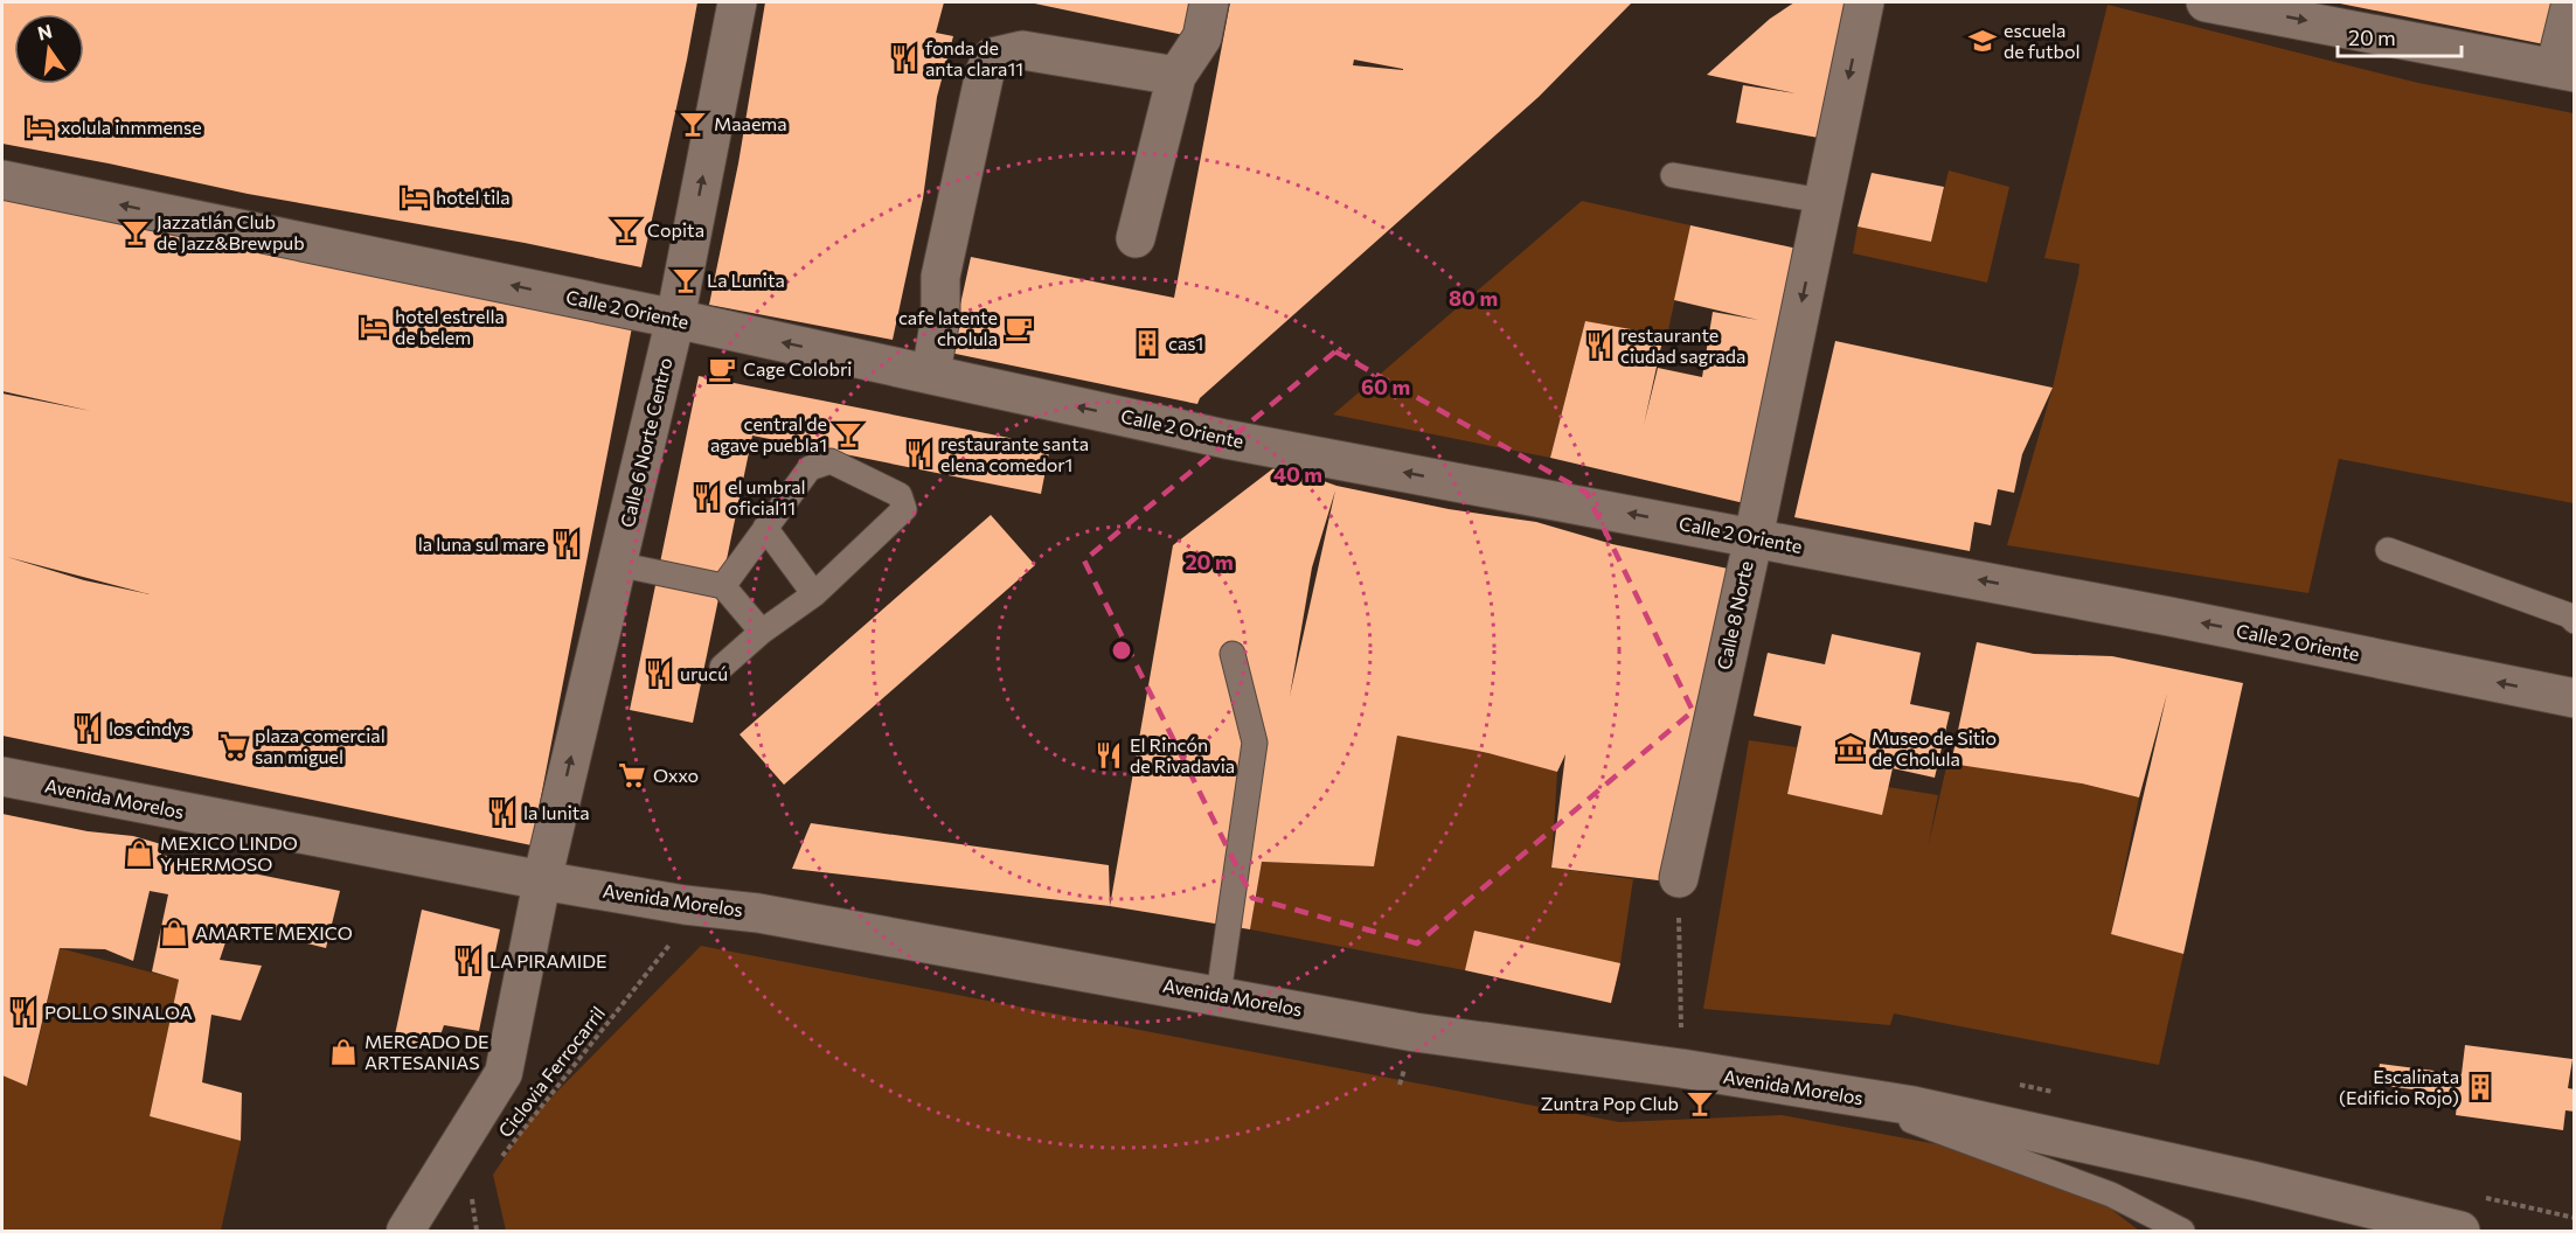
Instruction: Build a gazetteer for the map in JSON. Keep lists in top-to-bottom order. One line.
{"streets":{"street":["Calle 2 Oriente","Calle 6 Norte Centro","Calle 8 Norte","Avenida Morelos"],"path":["Ciclovia Ferrocarril"]},"crossings":[["Calle 2 Oriente","Calle 6 Norte Centro"],["Calle 2 Oriente","Calle 8 Norte"],["Calle 6 Norte Centro","Avenida Morelos"]],"one_way":["Calle 2 Oriente","Calle 6 Norte Centro","Calle 8 Norte"],"places":{"school or university":["escuela de futbol"],"restaurant":["fonda de anta clara11","restaurante ciudad sagrada","restaurante santa elena comedor1","el umbral oficial11","la luna sul mare","urucú","los cindys","El Rincón de Rivadavia","la lunita","LA PIRAMIDE","POLLO SINALOA"],"bar":["Maaema","Copita","Jazzatlán Club de Jazz&Brewpub","La Lunita","central de agave puebla1","Zuntra Pop Club"],"hotel":["xolula inmmense","hotel tila","hotel estrella de belem"],"cafe":["cafe latente cholula","Cage Colobri"],"building":["cas1","Escalinata (Edificio Rojo)"],"supermarket":["plaza comercial san miguel","Oxxo"],"museum":["Museo de Sitio de Cholula"],"shop":["MEXICO LINDO Y HERMOSO","AMARTE MEXICO","MERCADO DE ARTESANIAS"]},"scale_bar":"20 m","north":"top","rings":["80 m","60 m","40 m","20 m"]}
